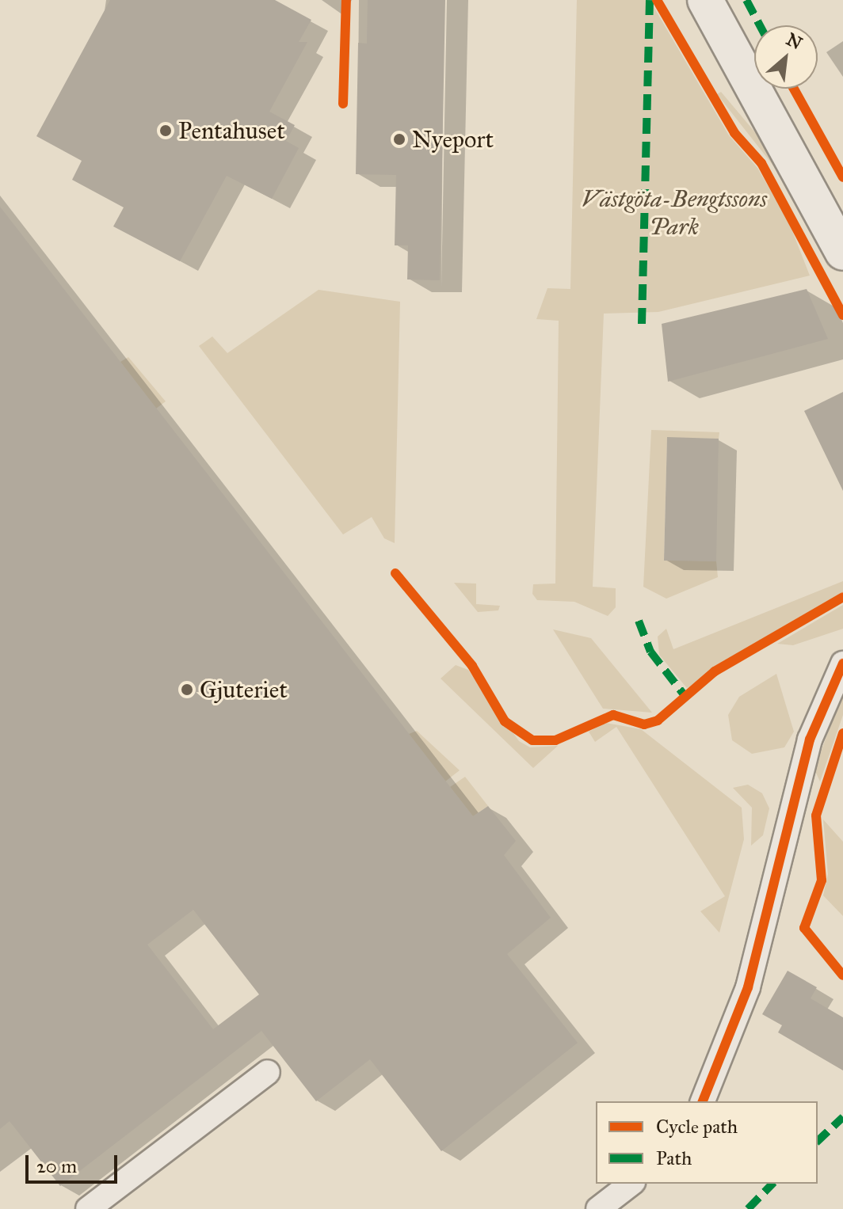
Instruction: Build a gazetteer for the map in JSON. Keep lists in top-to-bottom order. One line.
{"parks":["Västgöta-Bengtssons Park"],"places":["Pentahuset","Nyeport","Gjuteriet"],"legend":["Cycle path","Path"],"scale_bar":"20 m","north":"top right"}
